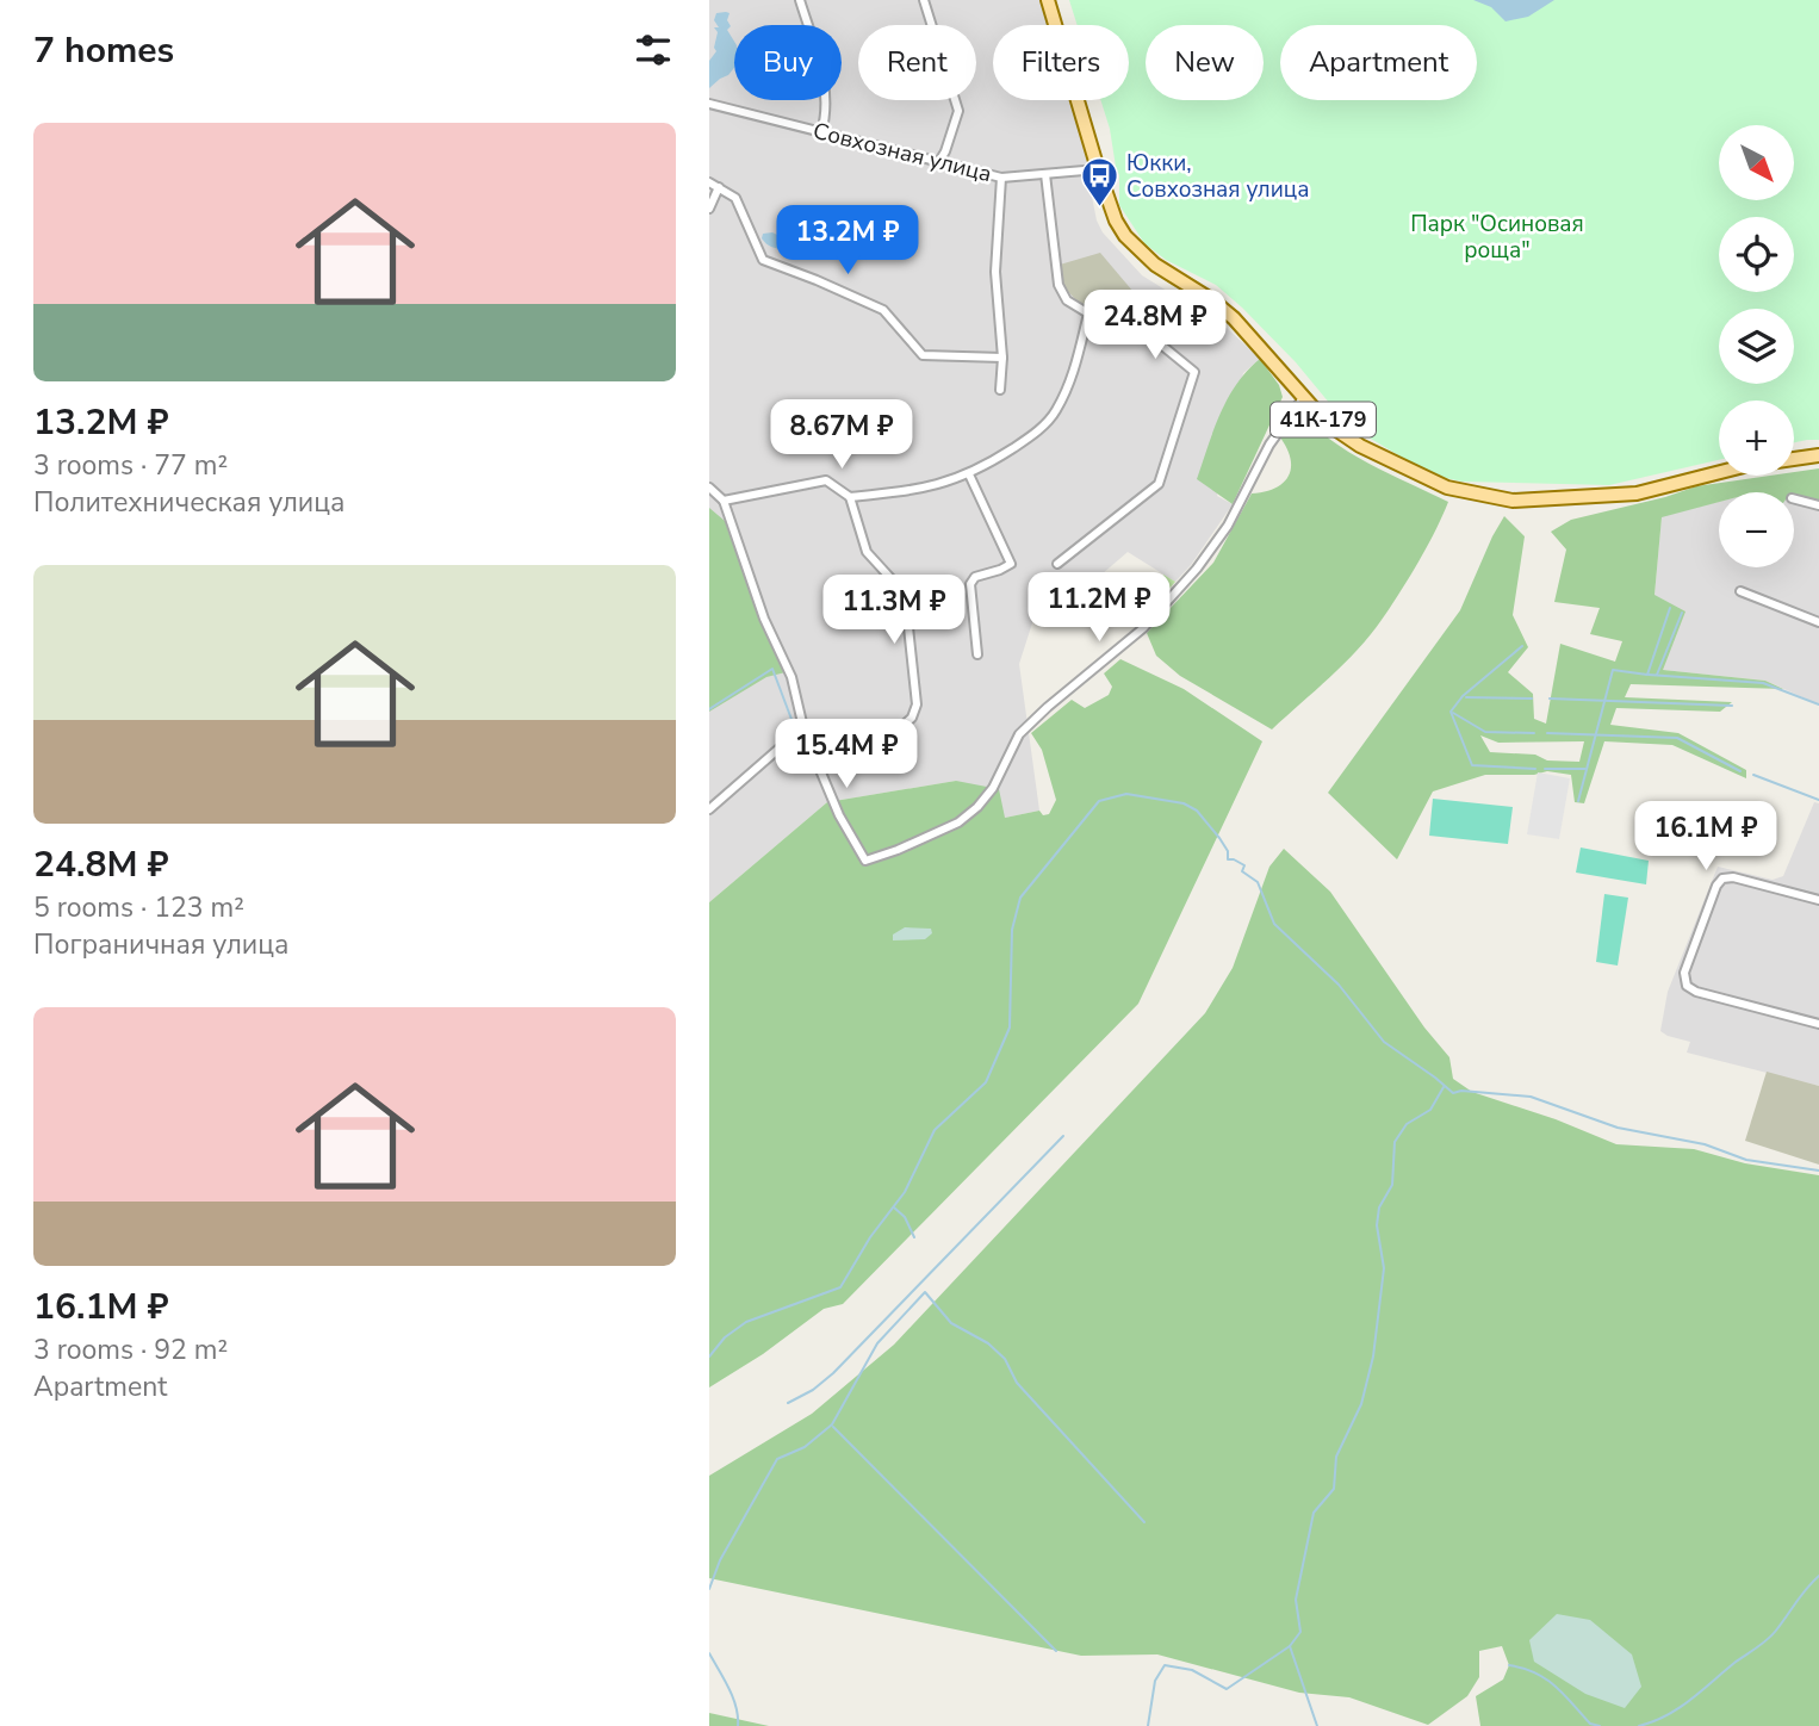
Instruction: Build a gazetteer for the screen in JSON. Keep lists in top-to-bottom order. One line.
{"streets":{"main road":["41К-179"],"street":["Совхозная улица"]},"crossings":[["Совхозная улица","41К-179"]],"parks":["Парк \"Осиновая роща\""],"places":{"bus stop":["Юкки, Совхозная улица"]},"north":"bottom right","page":{"heading":"7 homes","chip":["Buy","Rent","Filters","New","Apartment"],"list":[{"name":"13.2M ₽","note":"3 rooms · 77 m² · Политехническая улица"},{"name":"24.8M ₽","note":"5 rooms · 123 m² · Пограничная улица"},{"name":"16.1M ₽","note":"3 rooms · 92 m² · Apartment"}],"map_buttons":["+","−"],"price":["13.2M ₽","24.8M ₽","8.67M ₽","11.2M ₽","11.3M ₽","15.4M ₽","16.1M ₽"]}}
